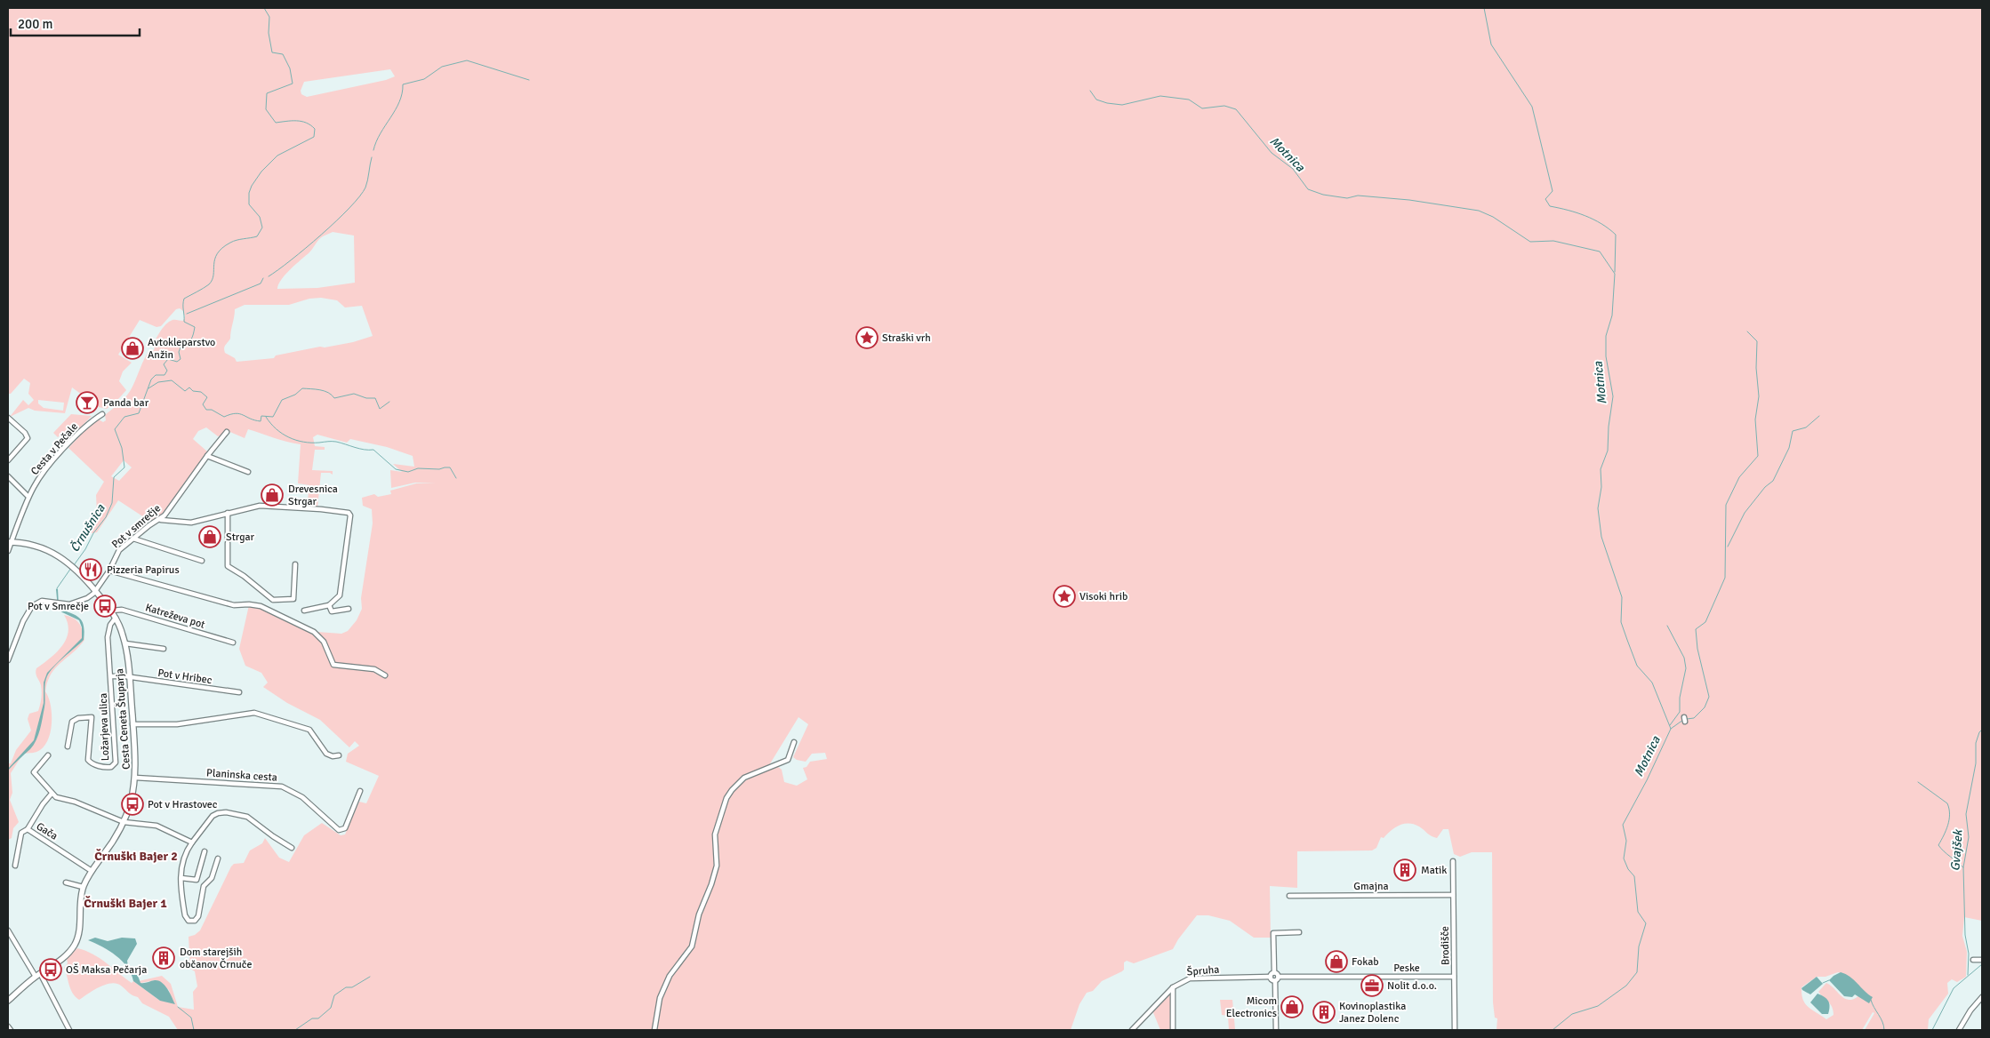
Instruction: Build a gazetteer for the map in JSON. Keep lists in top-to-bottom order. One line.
{"streets":{"street":["Cesta v Pečale","Pot v smrečje","Katreževa pot","Pot v Hribec","Cesta Ceneta Štuparja","Ložarjeva ulica","Planinska cesta","Gača","Gmajna","Brodišče","Peske","Špruha"]},"crossings":[["Cesta v Pečale","Cesta Ceneta Štuparja"],["Pot v smrečje","Cesta Ceneta Štuparja"],["Katreževa pot","Cesta Ceneta Štuparja"],["Pot v Hribec","Cesta Ceneta Štuparja"],["Pot v Hribec","Ložarjeva ulica"],["Cesta Ceneta Štuparja","Ložarjeva ulica"],["Cesta Ceneta Štuparja","Planinska cesta"],["Cesta Ceneta Štuparja","Gača"],["Gmajna","Brodišče"],["Brodišče","Peske"]],"districts":["Črnuški Bajer 2","Črnuški Bajer 1"],"water":["Motnica","Črnušnica","Gvajšek"],"places":{"place":["Straški vrh","Visoki hrib"],"shop":["Avtokleparstvo Anžin","Drevesnica Strgar","Strgar","Fokab","Micom Electronics"],"bar":["Panda bar"],"restaurant":["Pizzeria Papirus"],"bus stop":["Pot v Smrečje","Pot v Hrastovec","OŠ Maksa Pečarja"],"building":["Matik","Dom starejših občanov Črnuče","Kovinoplastika Janez Dolenc"],"office":["Nolit d.o.o."]},"scale_bar":"200 m"}
